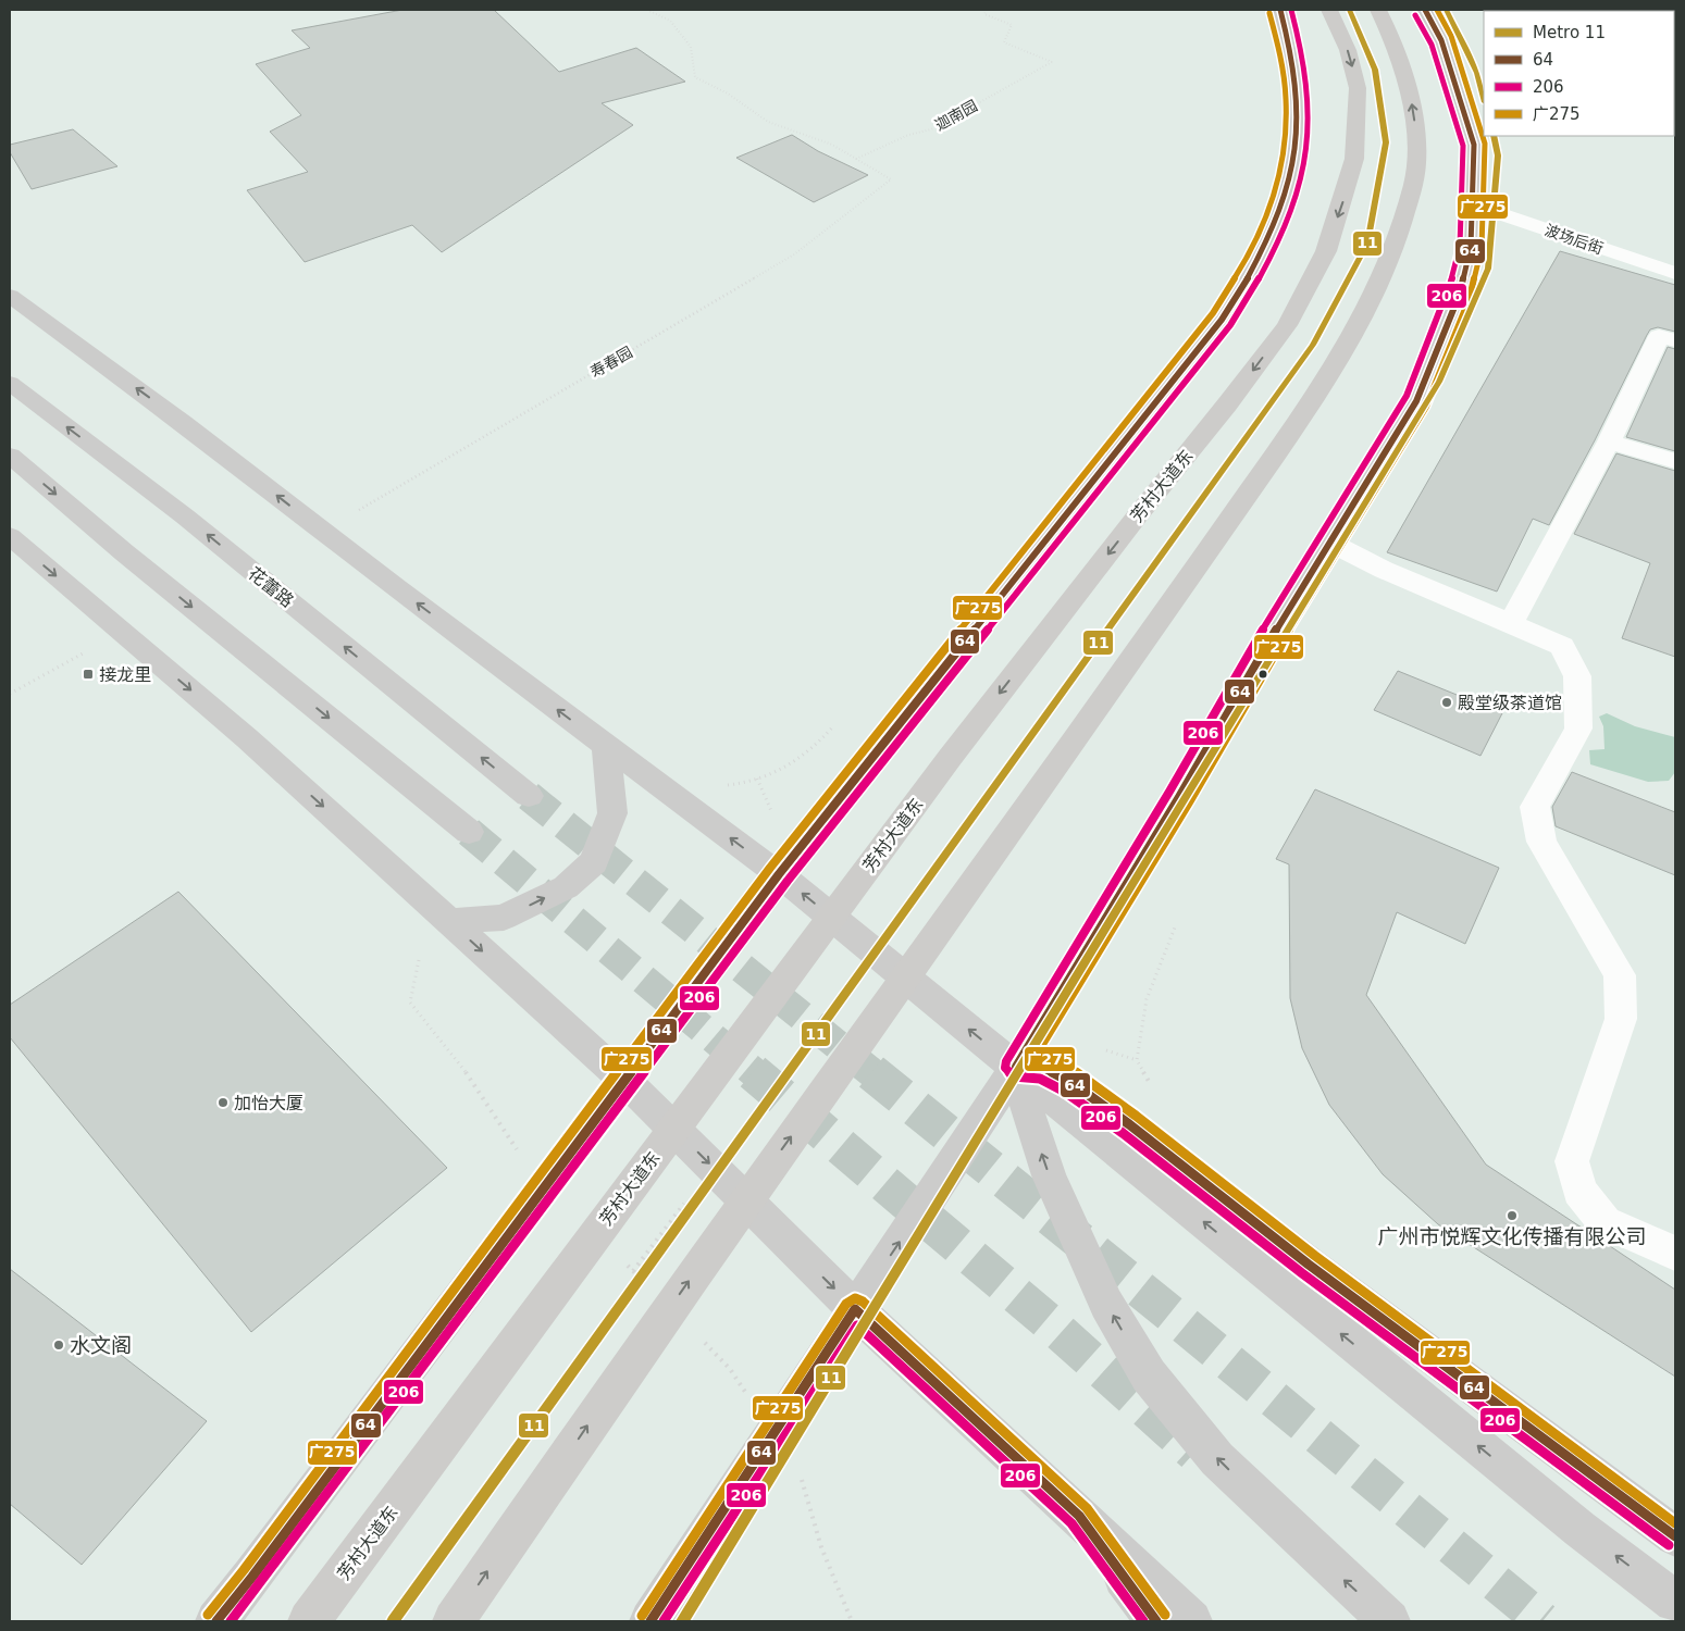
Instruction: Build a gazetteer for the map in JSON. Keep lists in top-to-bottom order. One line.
{"streets":{"highway":["芳村大道东"],"main road":["花蕾路"],"street":["波场后街"],"path":["迦南园","寿春园"]},"crossings":[["迦南园","寿春园"]],"places":{"transit":["接龙里"],"other":["殿堂级茶道馆","加怡大厦","广州市悦辉文化传播有限公司","水文阁"]},"lines":["metro line 11","transit line 64","transit line 206","transit line 广275"],"legend":["Metro 11","64","206","广275"]}
